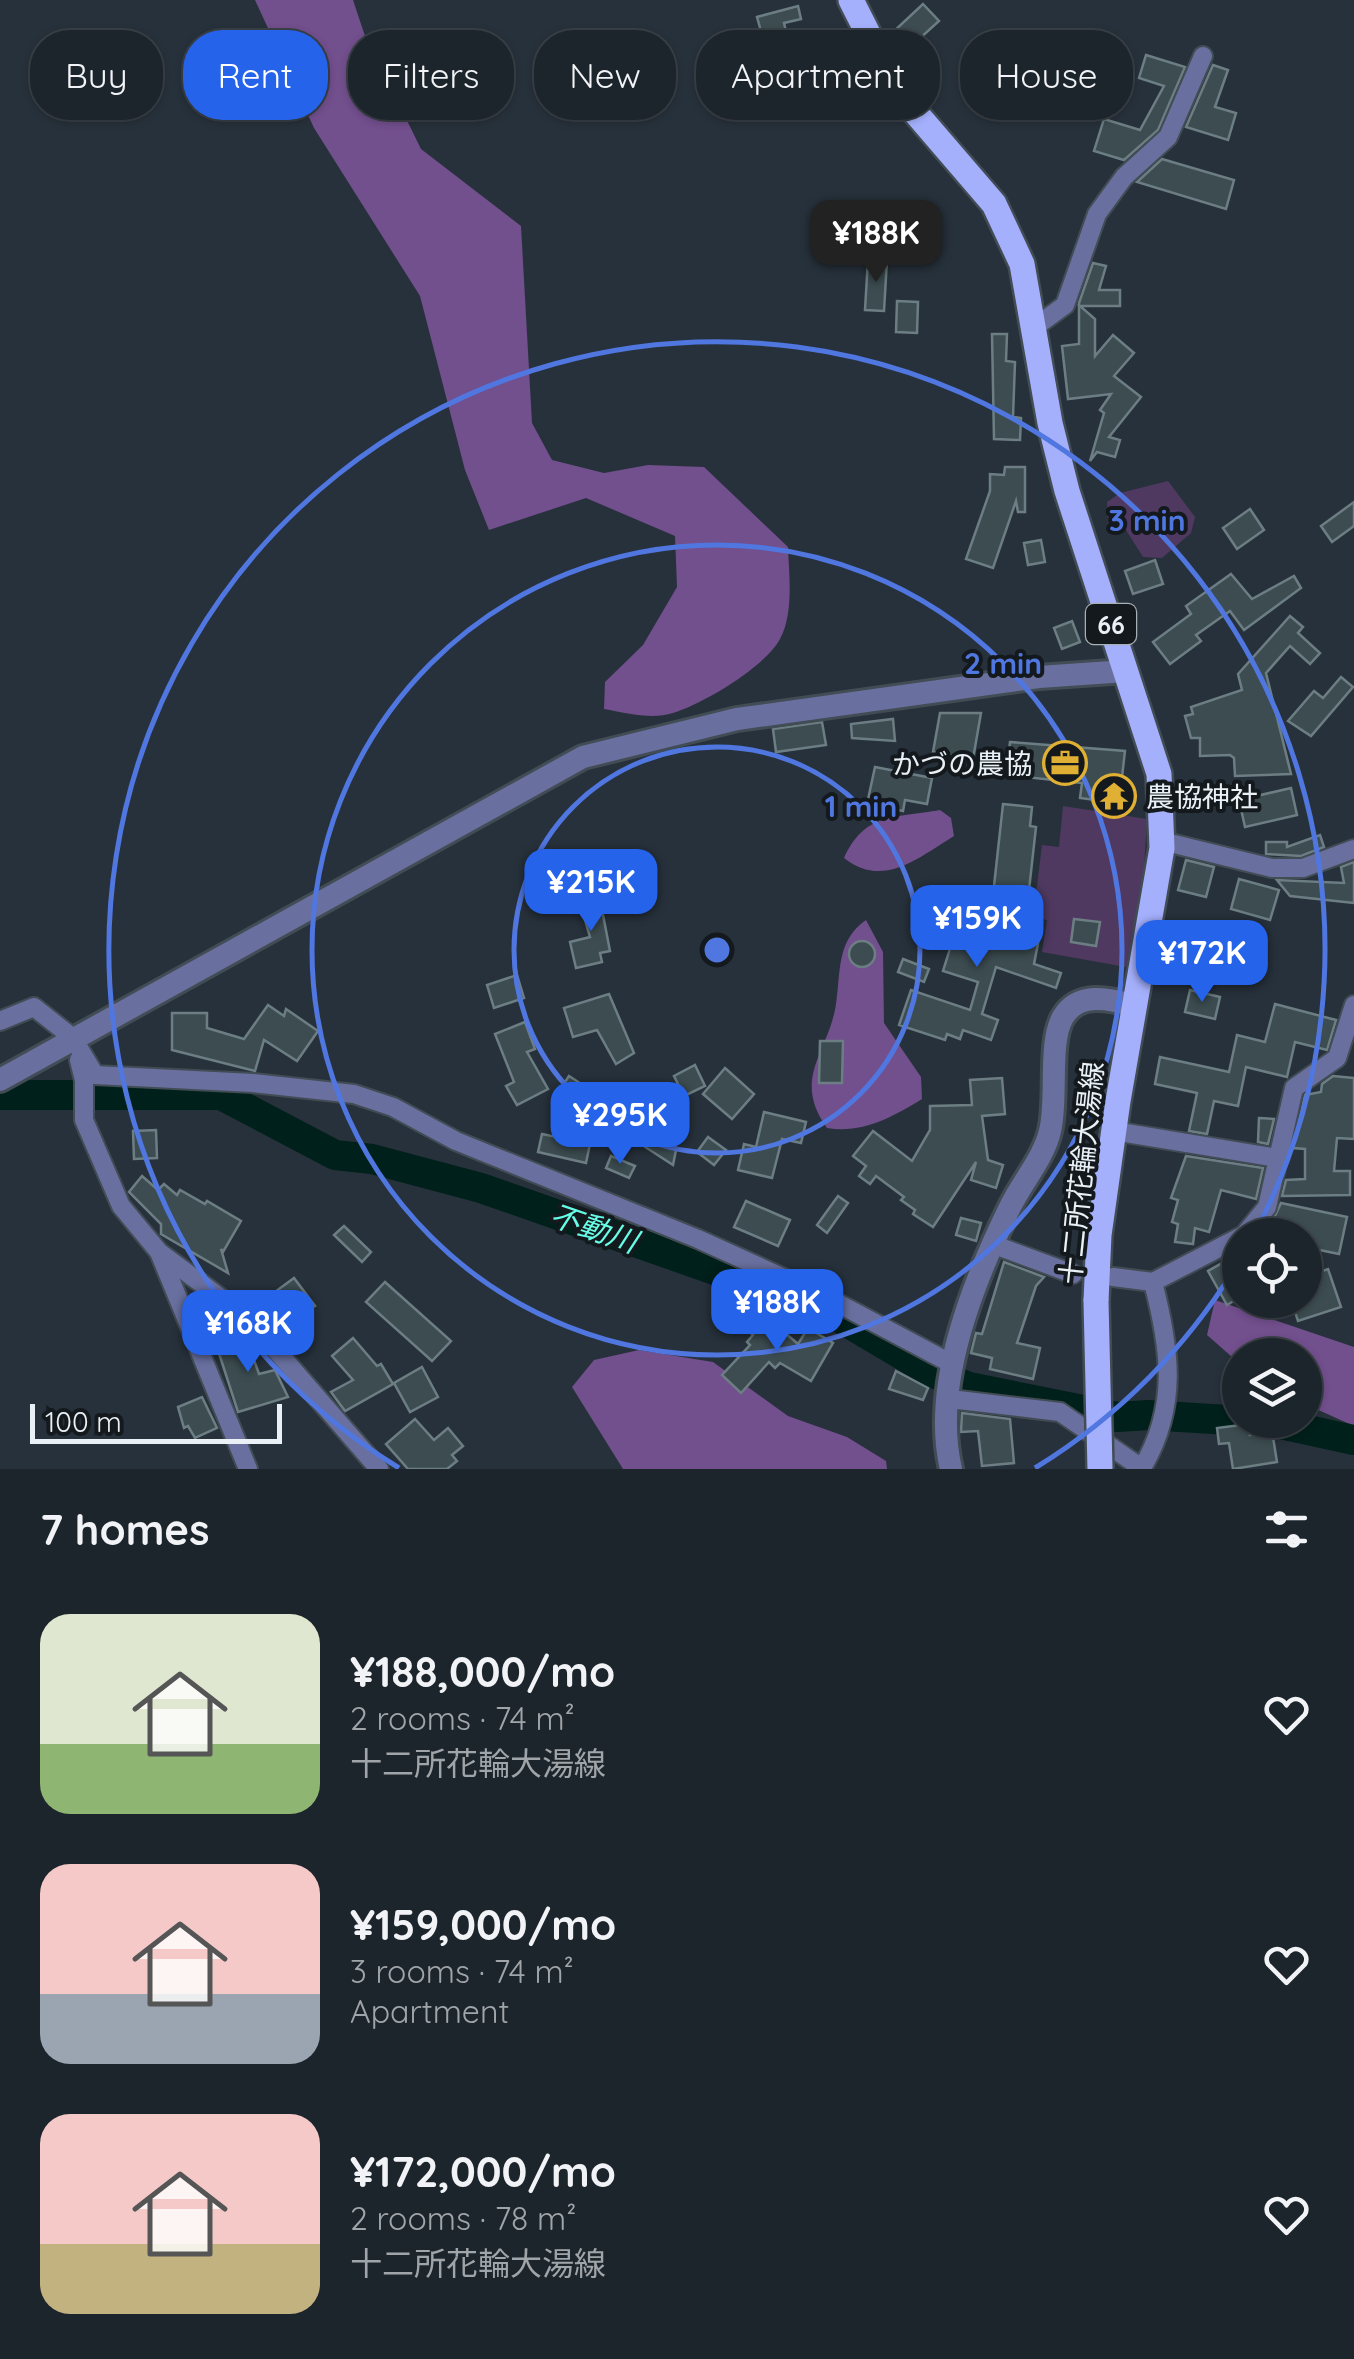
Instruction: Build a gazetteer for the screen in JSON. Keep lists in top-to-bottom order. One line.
{"streets":{"main road":["66","十二所花輪大湯線"]},"water":["不動川"],"places":{"office":["かづの農協"],"temple":["農協神社"]},"scale_bar":"100 m","page":{"chip":["Buy","Rent","Filters","New","Apartment","House"],"price":["¥188K","¥215K","¥159K","¥172K","¥295K","¥188K","¥168K"],"scale":"100 m","heading":"7 homes","list":[{"name":"¥188,000/mo","note":"2 rooms · 74 m² · 十二所花輪大湯線"},{"name":"¥159,000/mo","note":"3 rooms · 74 m² · Apartment"},{"name":"¥172,000/mo","note":"2 rooms · 78 m² · 十二所花輪大湯線"}]},"rings":["3 min","2 min","1 min"]}
